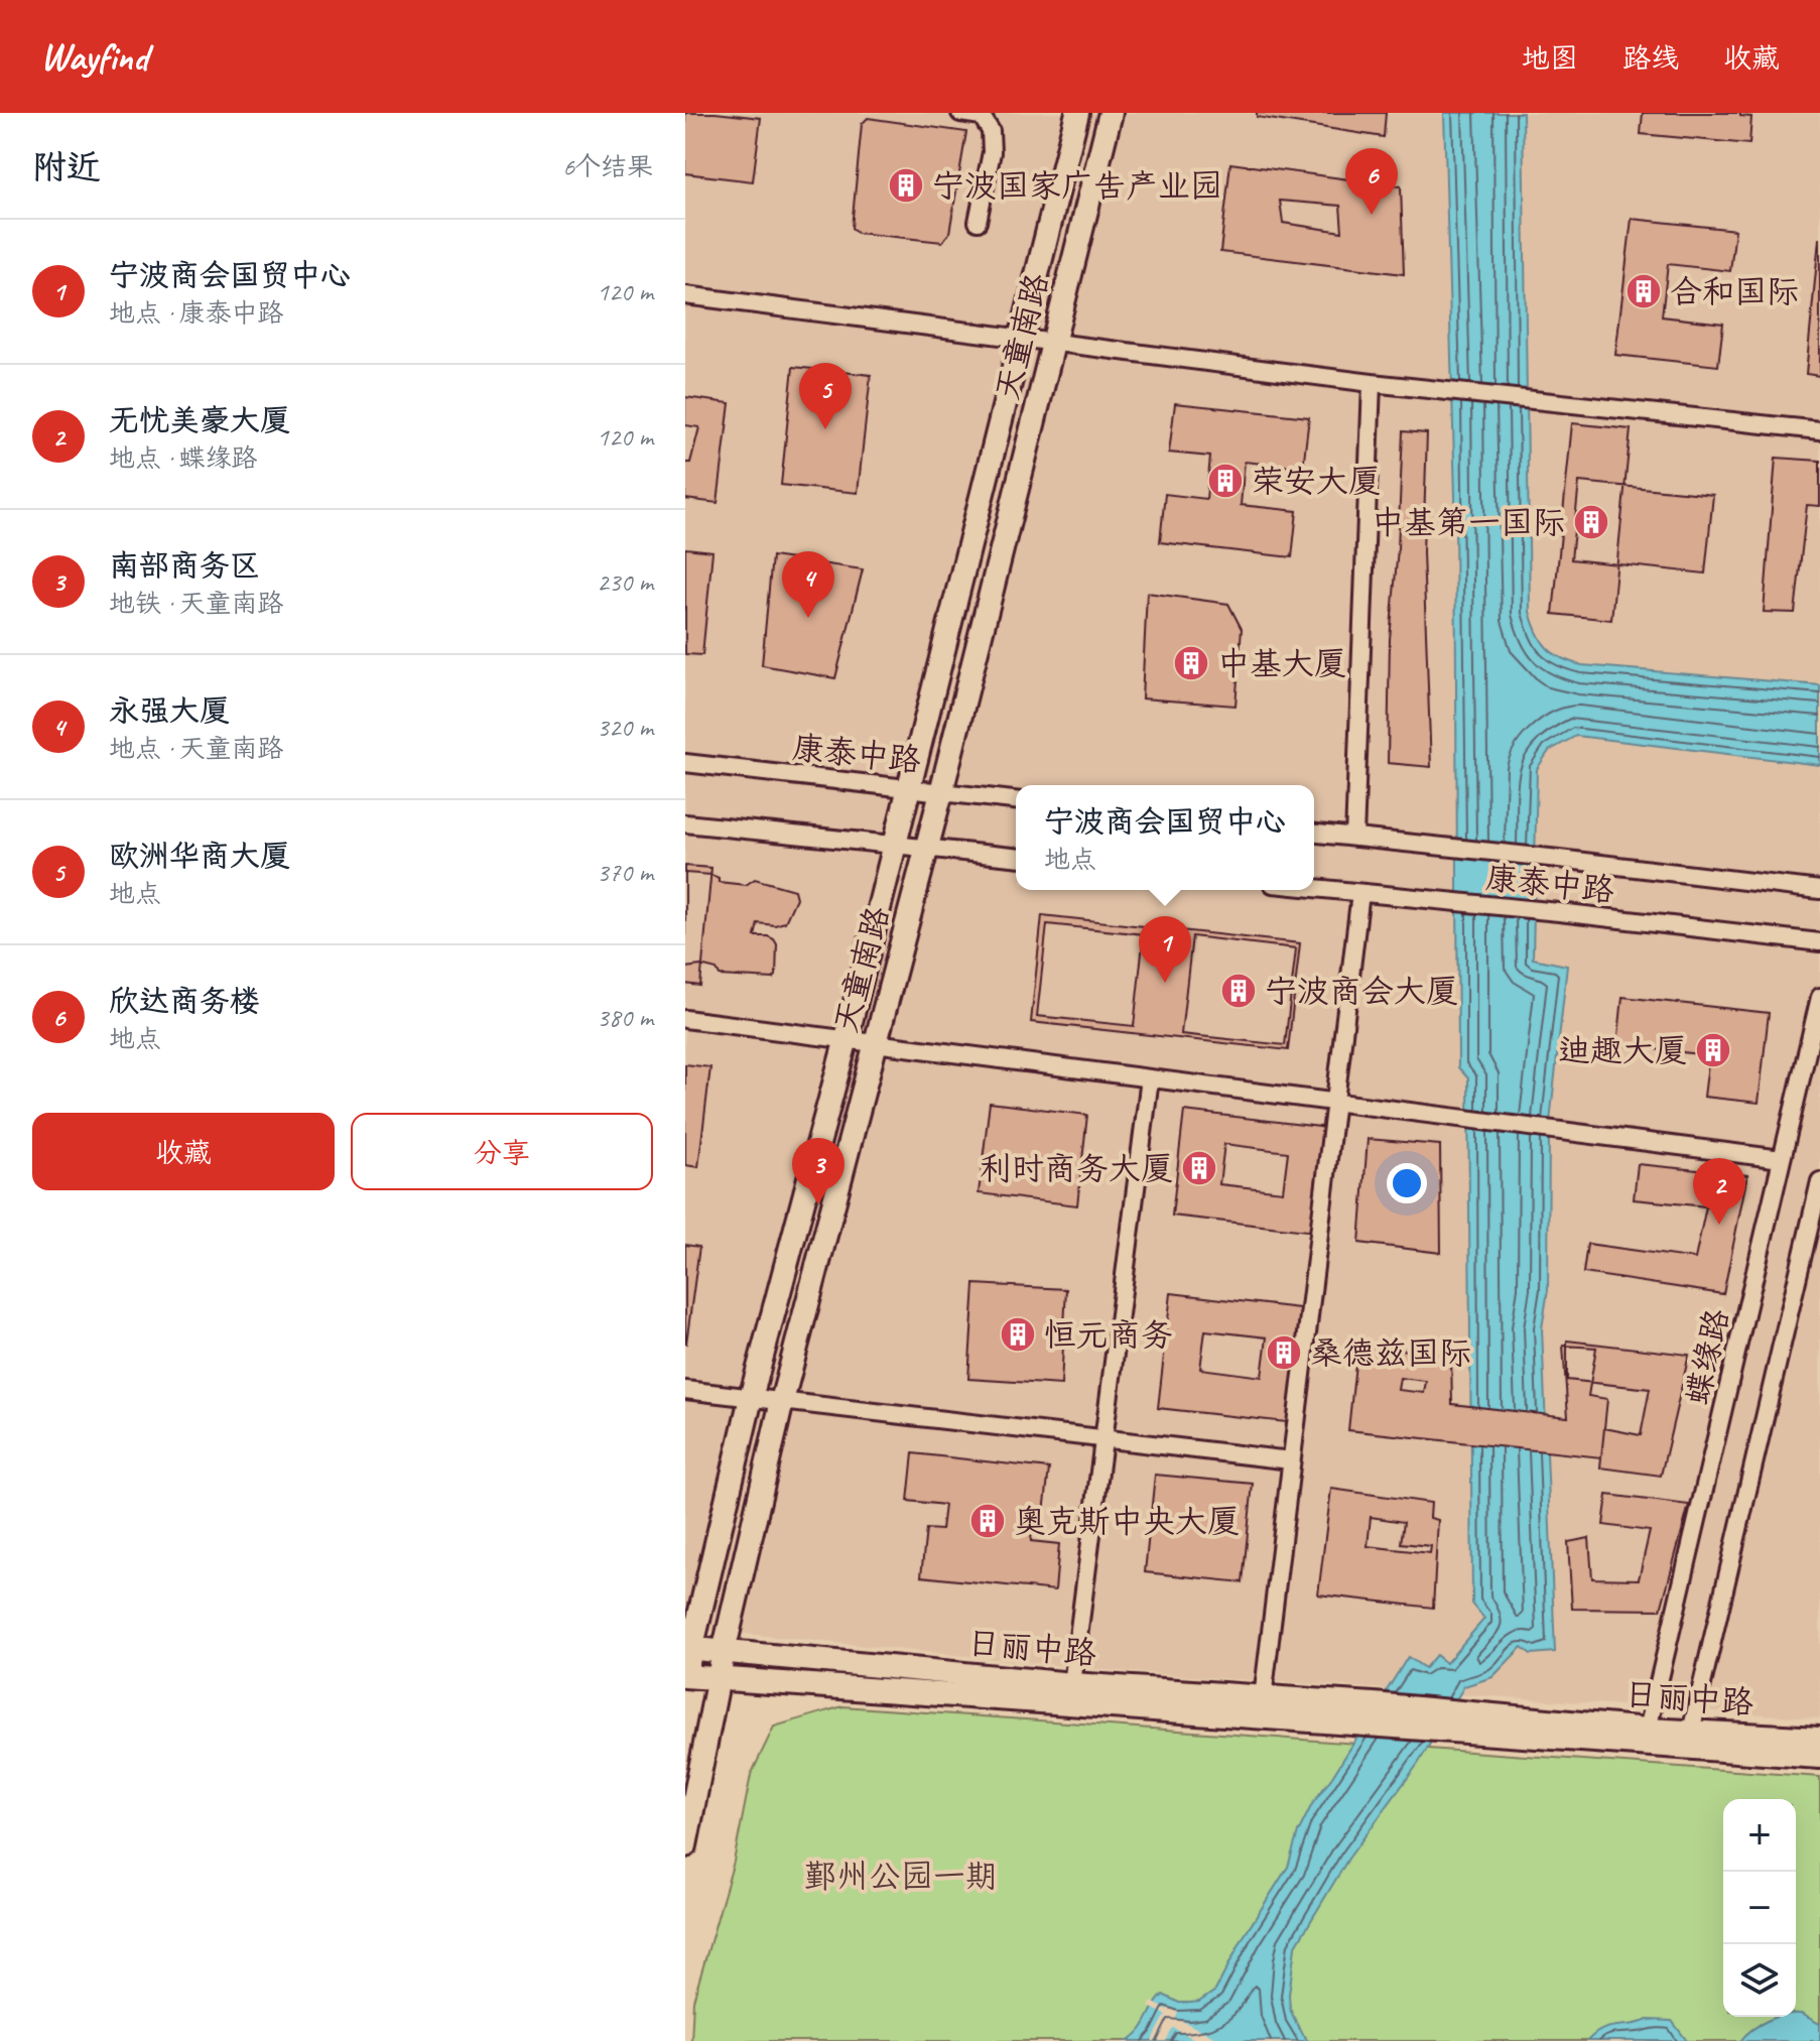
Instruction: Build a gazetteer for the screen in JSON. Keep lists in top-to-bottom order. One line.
{"streets":{"main road":["天童南路","日丽中路"],"street":["康泰中路","蝶缘路"]},"crossings":[["天童南路","康泰中路"],["天童南路","日丽中路"],["蝶缘路","日丽中路"]],"parks":["鄞州公园一期"],"places":{"building":["宁波国家广告产业园","合和国际","荣安大厦","中基第一国际","中基大厦","宁波商会大厦","迪趣大厦","利时商务大厦","恒元商务","桑德兹国际","奥克斯中央大厦"]},"page":{"header":"Wayfind","nav":["地图","路线","收藏"],"heading":["附近","6个结果"],"pins":["6","5","4","1","3","2"],"list":[{"mark":"1","name":"宁波商会国贸中心","note":"地点 · 康泰中路","value":"120 m"},{"mark":"2","name":"无忧美豪大厦","note":"地点 · 蝶缘路","value":"120 m"},{"mark":"3","name":"南部商务区","note":"地铁 · 天童南路","value":"230 m"},{"mark":"4","name":"永强大厦","note":"地点 · 天童南路","value":"320 m"},{"mark":"5","name":"欧洲华商大厦","note":"地点","value":"370 m"},{"mark":"6","name":"欣达商务楼","note":"地点","value":"380 m"}],"popup":["宁波商会国贸中心","地点"],"buttons":["收藏","分享"],"map_buttons":["+","−"]}}
